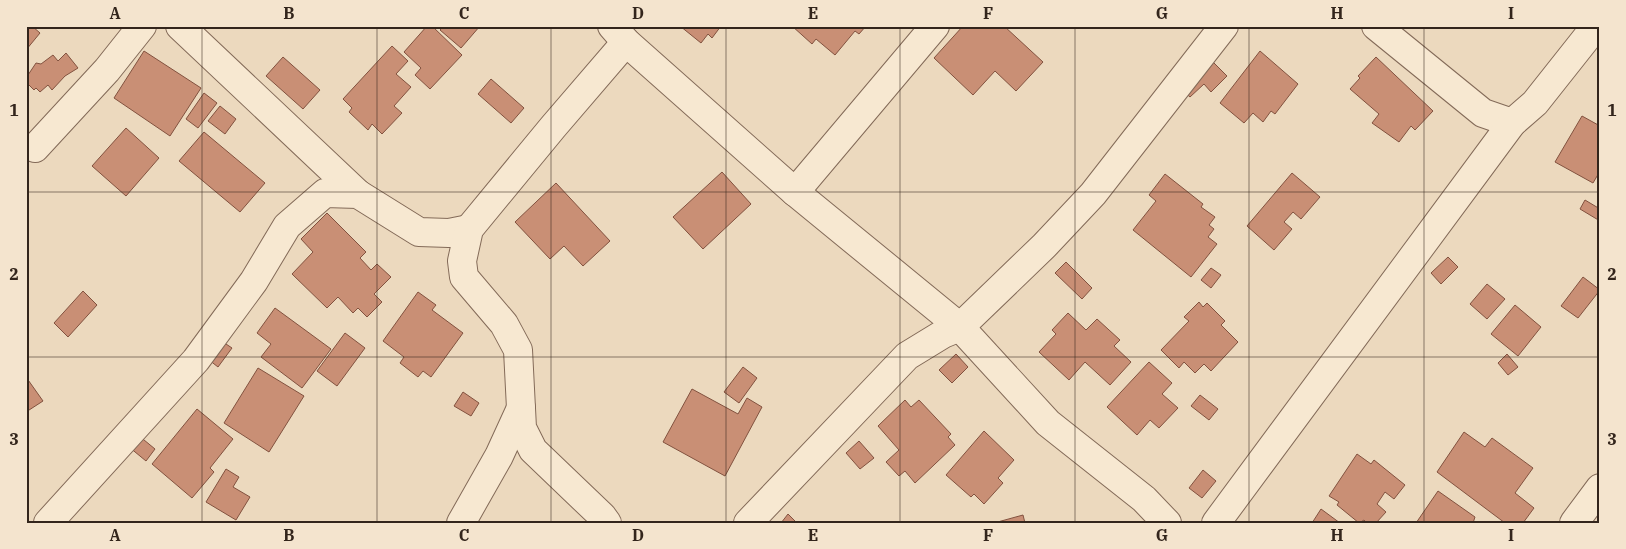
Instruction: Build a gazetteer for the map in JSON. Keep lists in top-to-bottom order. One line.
{"grid":{"columns":["A","B","C","D","E","F","G","H","I"],"rows":["1","2","3"]}}
